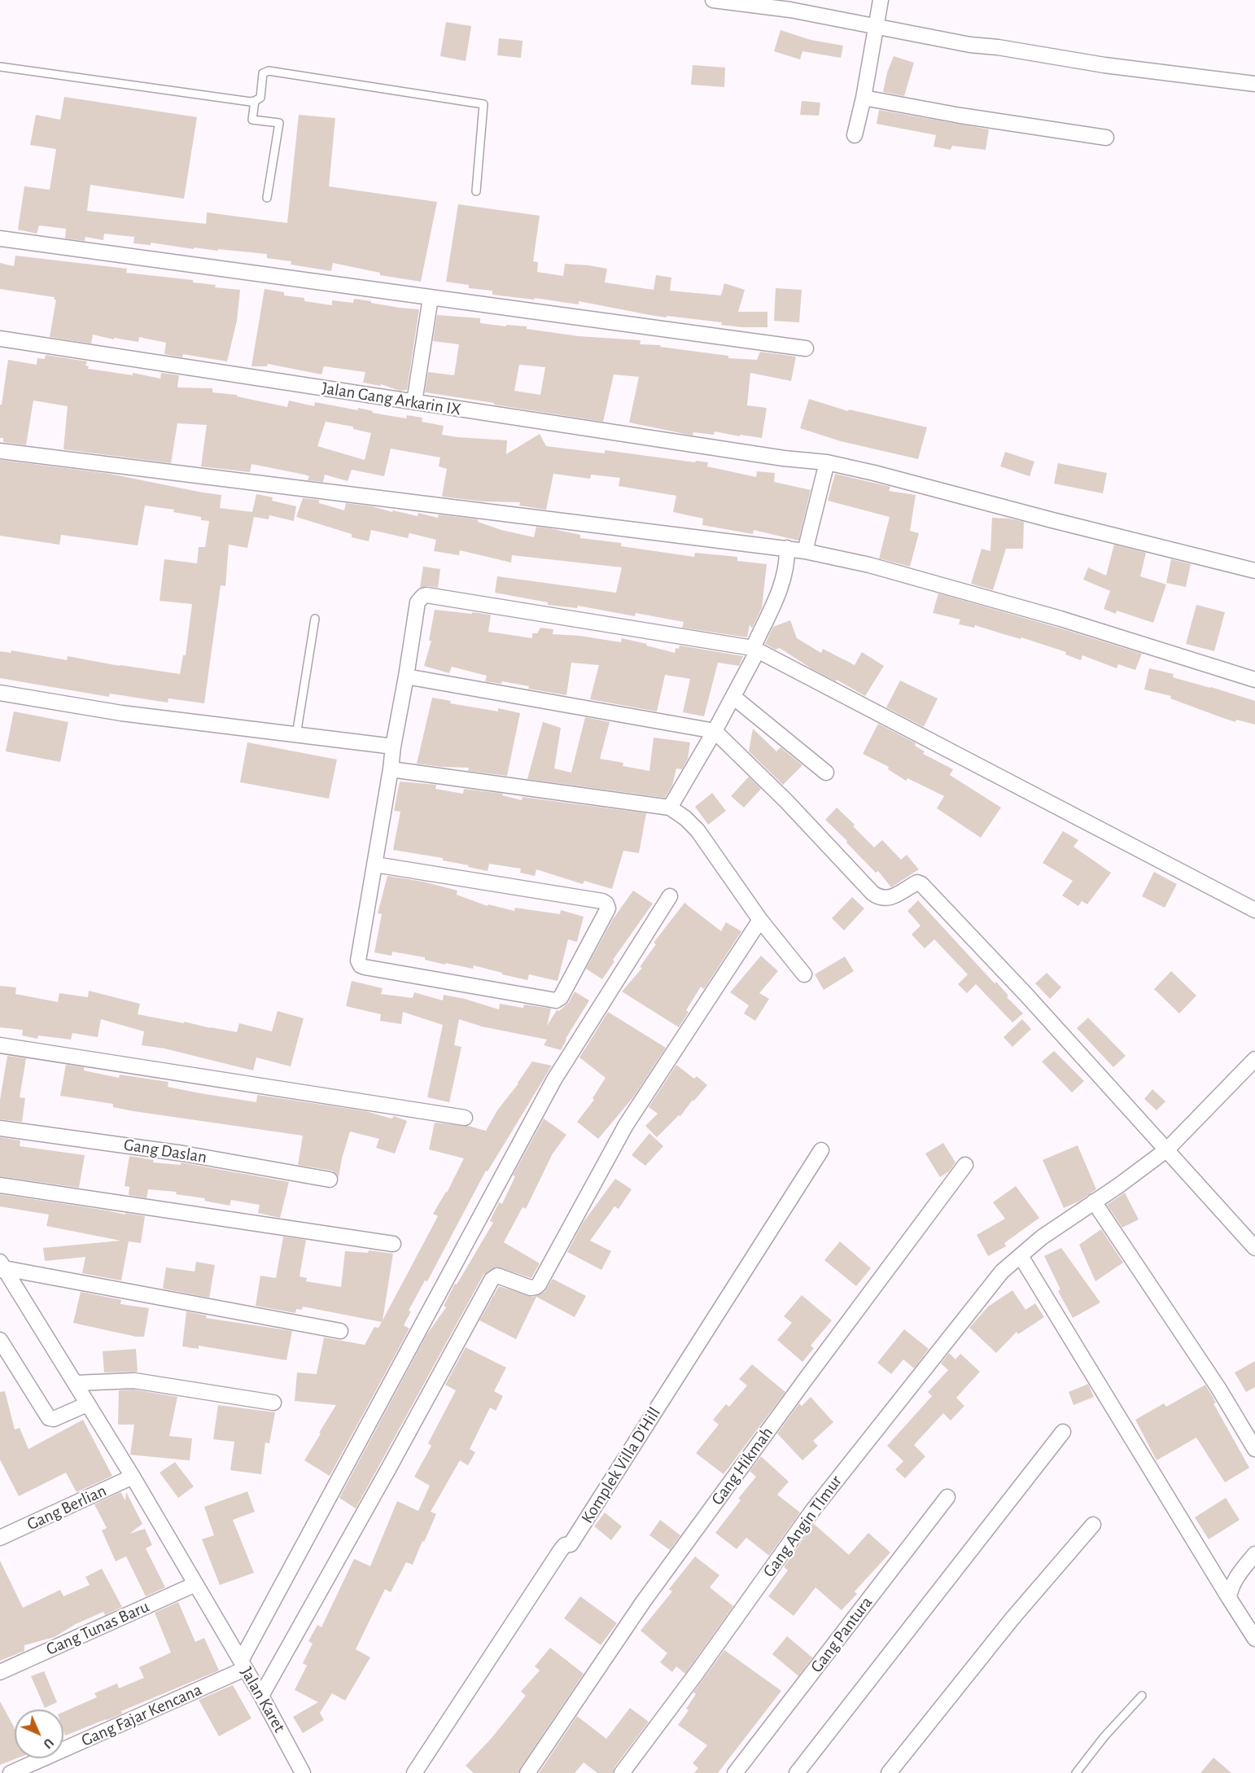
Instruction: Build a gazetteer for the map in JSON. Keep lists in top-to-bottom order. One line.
{"streets":{"street":["Jalan Gang Arkarin IX","Gang Daslan","Komplek Villa D'Hill","Gang Hikmah","Gang Berlian","Gang Angin TImur","Gang Tunas Baru","Gang Pantura","Jalan Karet","Gang Fajar Kencana"]},"crossings":[["Gang Berlian","Jalan Karet"],["Gang Tunas Baru","Jalan Karet"],["Jalan Karet","Gang Fajar Kencana"]],"north":"bottom right"}
